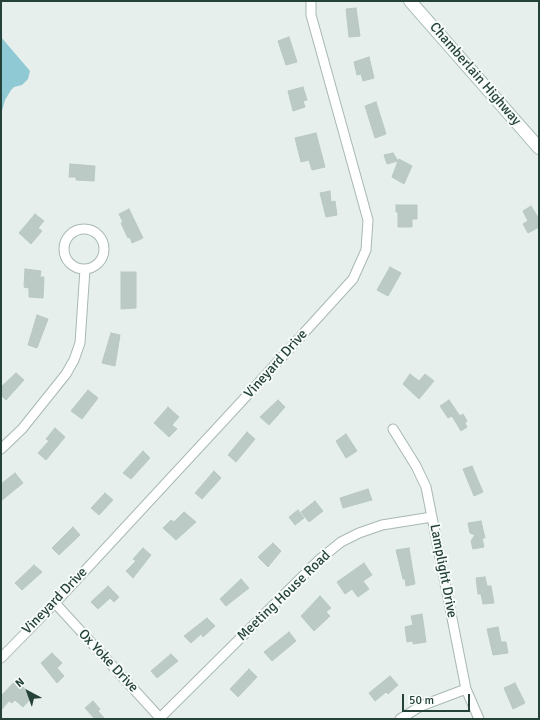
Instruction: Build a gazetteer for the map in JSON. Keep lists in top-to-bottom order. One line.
{"streets":{"main road":["Chamberlain Highway"],"street":["Vineyard Drive","Lamplight Drive","Meeting House Road","Ox Yoke Drive"]},"crossings":[["Vineyard Drive","Ox Yoke Drive"],["Lamplight Drive","Meeting House Road"],["Meeting House Road","Ox Yoke Drive"]],"scale_bar":"50 m","north":"top left"}
